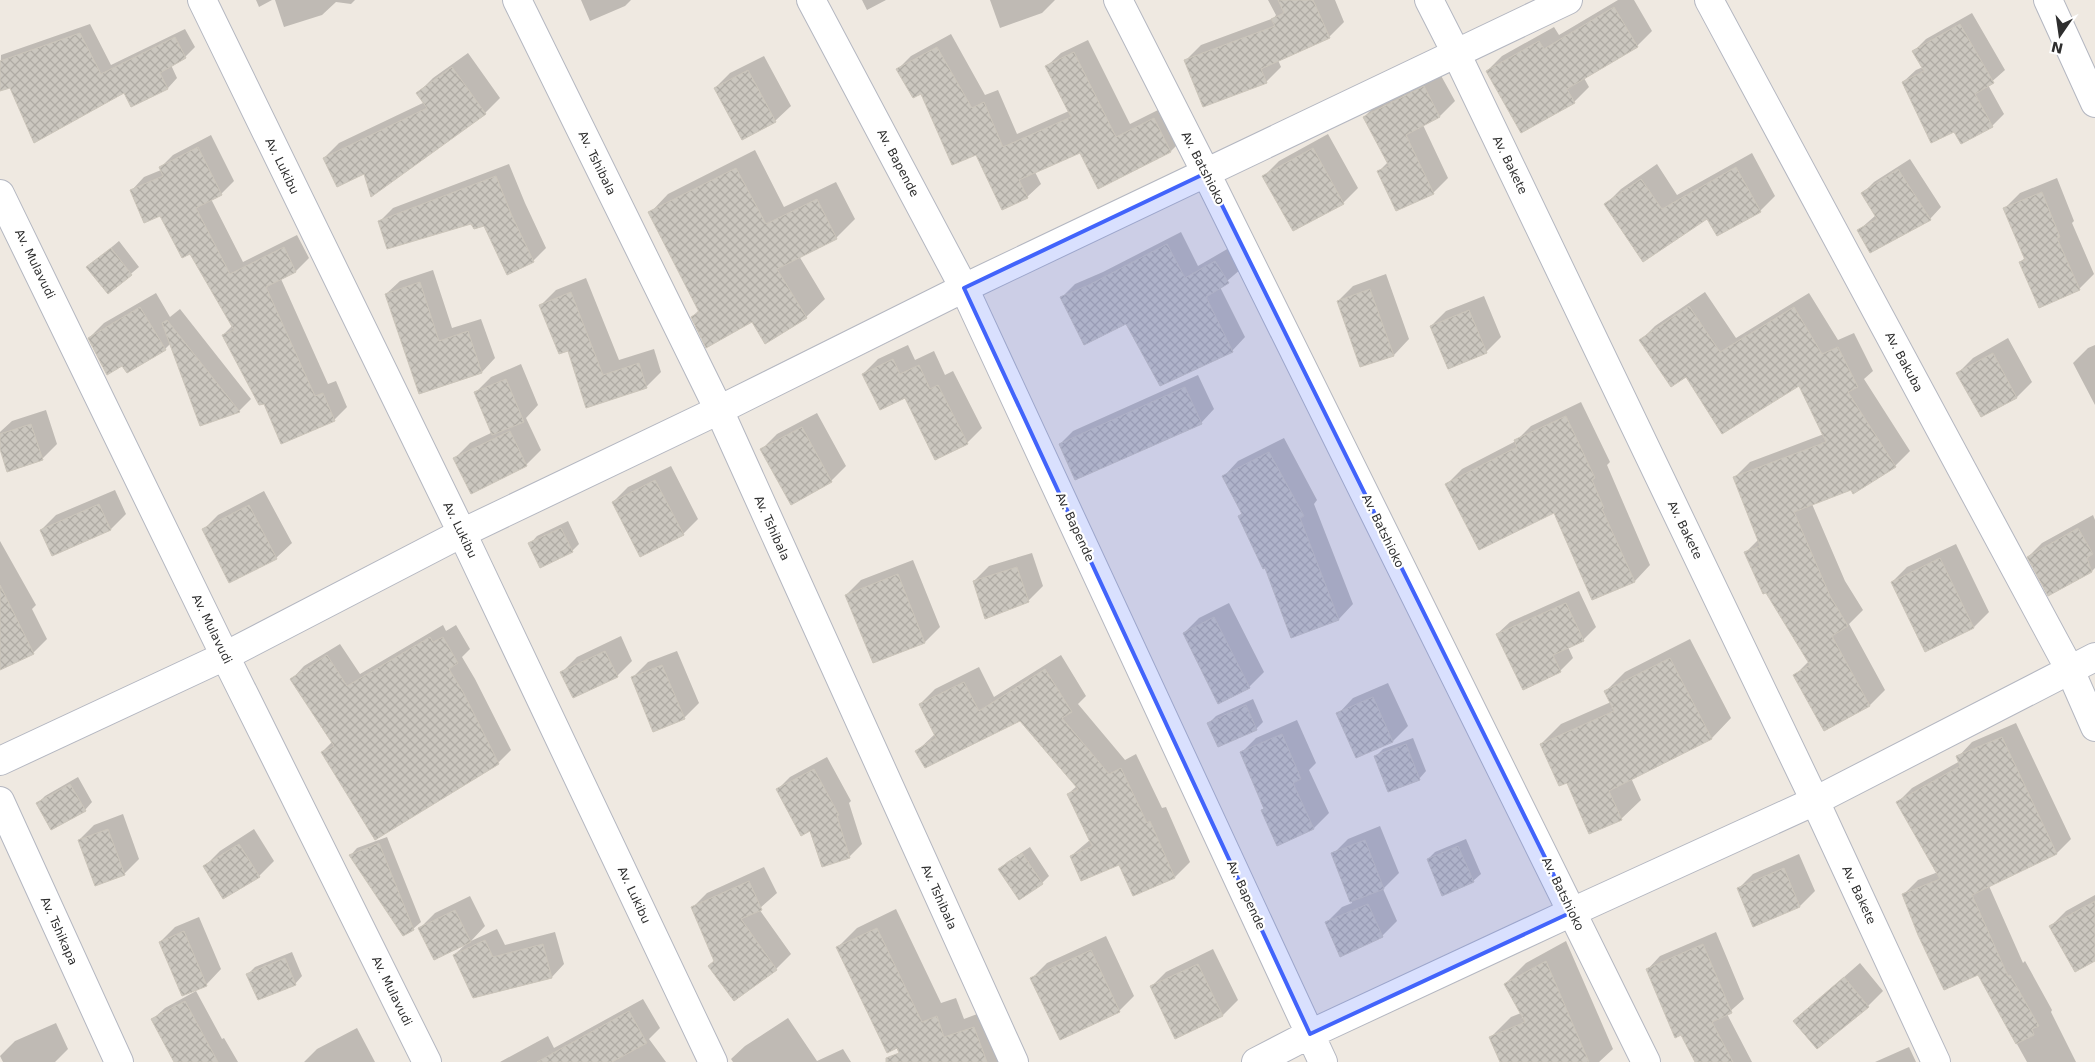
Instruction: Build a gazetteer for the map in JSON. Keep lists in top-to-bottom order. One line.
{"streets":{"street":["Av. Tshibala","Av. Bapende","Av. Bakete","Av. Lukibu","Av. Batshioko","Av. Mulavudi","Av. Bakuba","Av. Tshikapa"]},"north":"bottom"}
